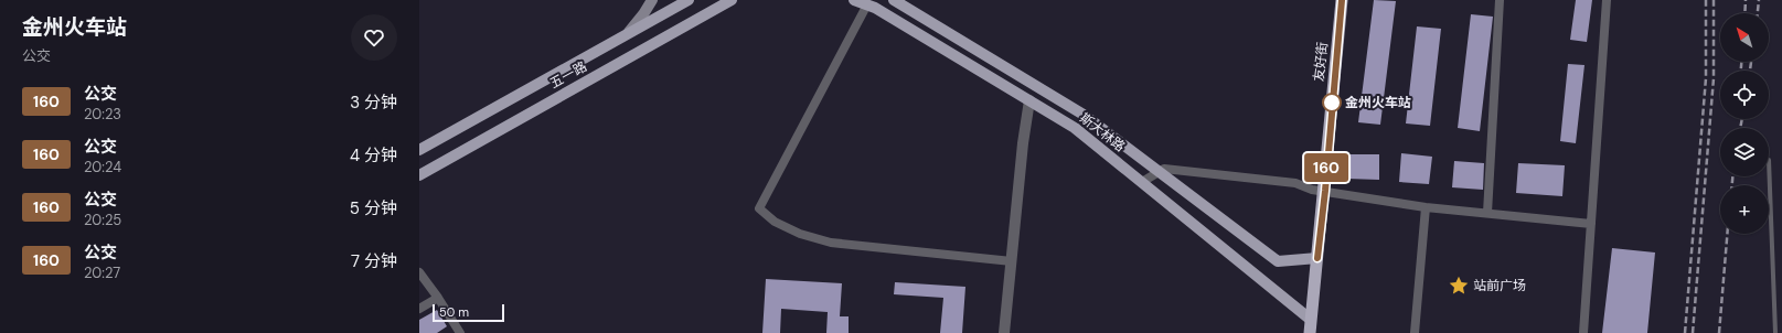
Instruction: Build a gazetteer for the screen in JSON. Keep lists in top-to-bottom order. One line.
{"streets":{"highway":["友好街"],"main road":["五一路","斯大林路"]},"crossings":[["友好街","斯大林路"]],"places":{"other":["金州火车站"],"place":["站前广场"]},"lines":["bus line 160"],"scale_bar":"50 m","north":"top left","page":{"heading":["金州火车站","公交"],"on_map":"160","map_buttons":"+","list":[{"mark":"160","name":"公交","note":"20:23","value":"3 分钟"},{"mark":"160","name":"公交","note":"20:24","value":"4 分钟"},{"mark":"160","name":"公交","note":"20:25","value":"5 分钟"},{"mark":"160","name":"公交","note":"20:27","value":"7 分钟"}],"scale":"50 m"}}
